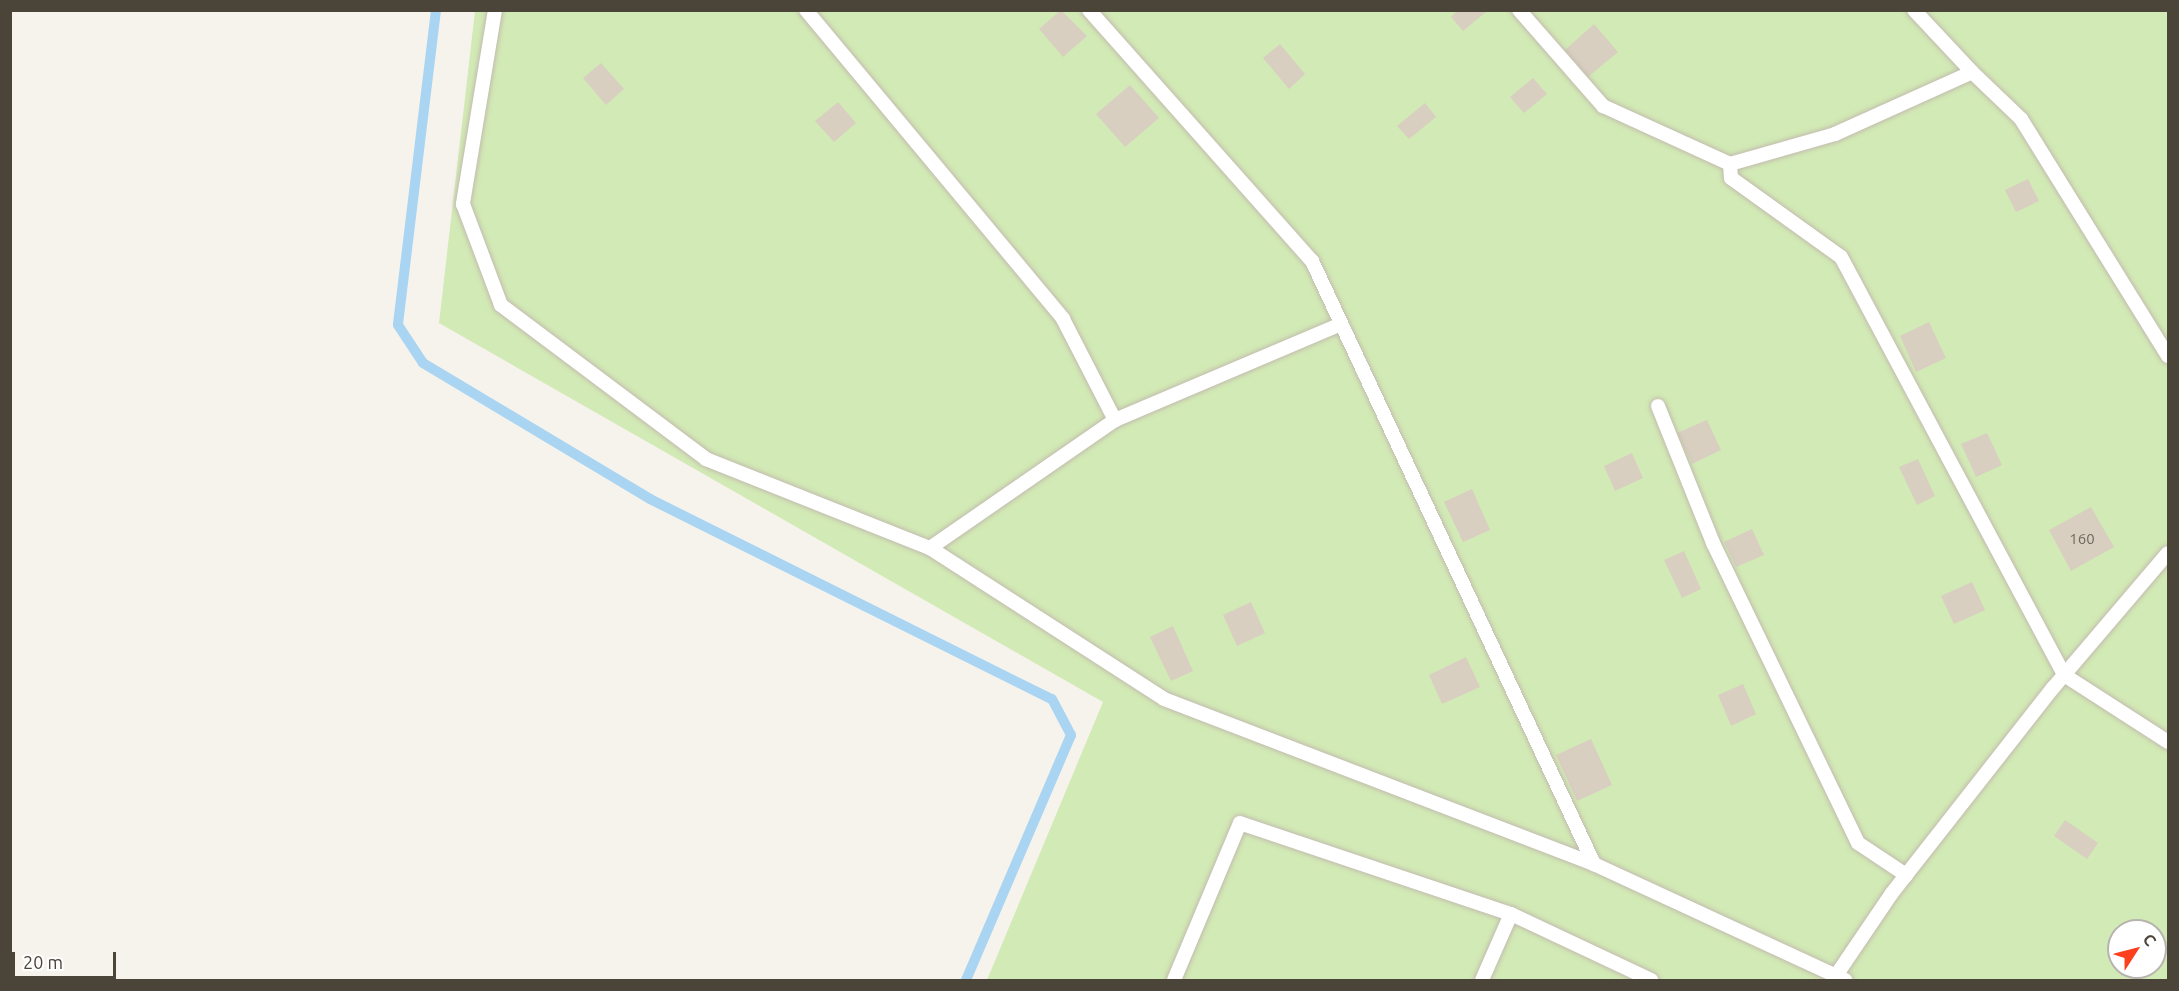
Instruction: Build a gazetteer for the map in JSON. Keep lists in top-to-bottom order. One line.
{"house_numbers":["160"],"scale_bar":"20 m","north":"top right"}
